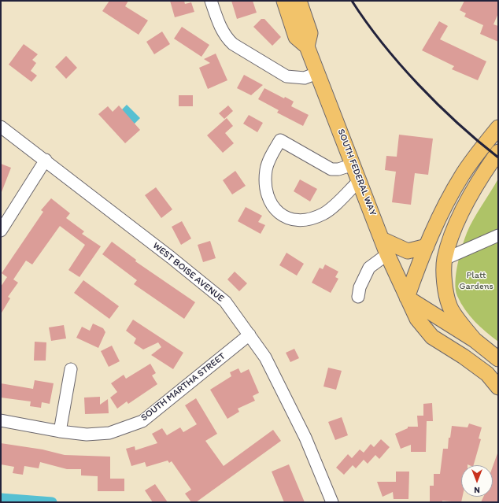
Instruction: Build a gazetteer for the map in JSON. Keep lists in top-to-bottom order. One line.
{"streets":{"main road":["SOUTH FEDERAL WAY"],"street":["WEST BOISE AVENUE","SOUTH MARTHA STREET"]},"crossings":[["WEST BOISE AVENUE","SOUTH MARTHA STREET"]],"parks":["Platt Gardens"],"north":"bottom"}
